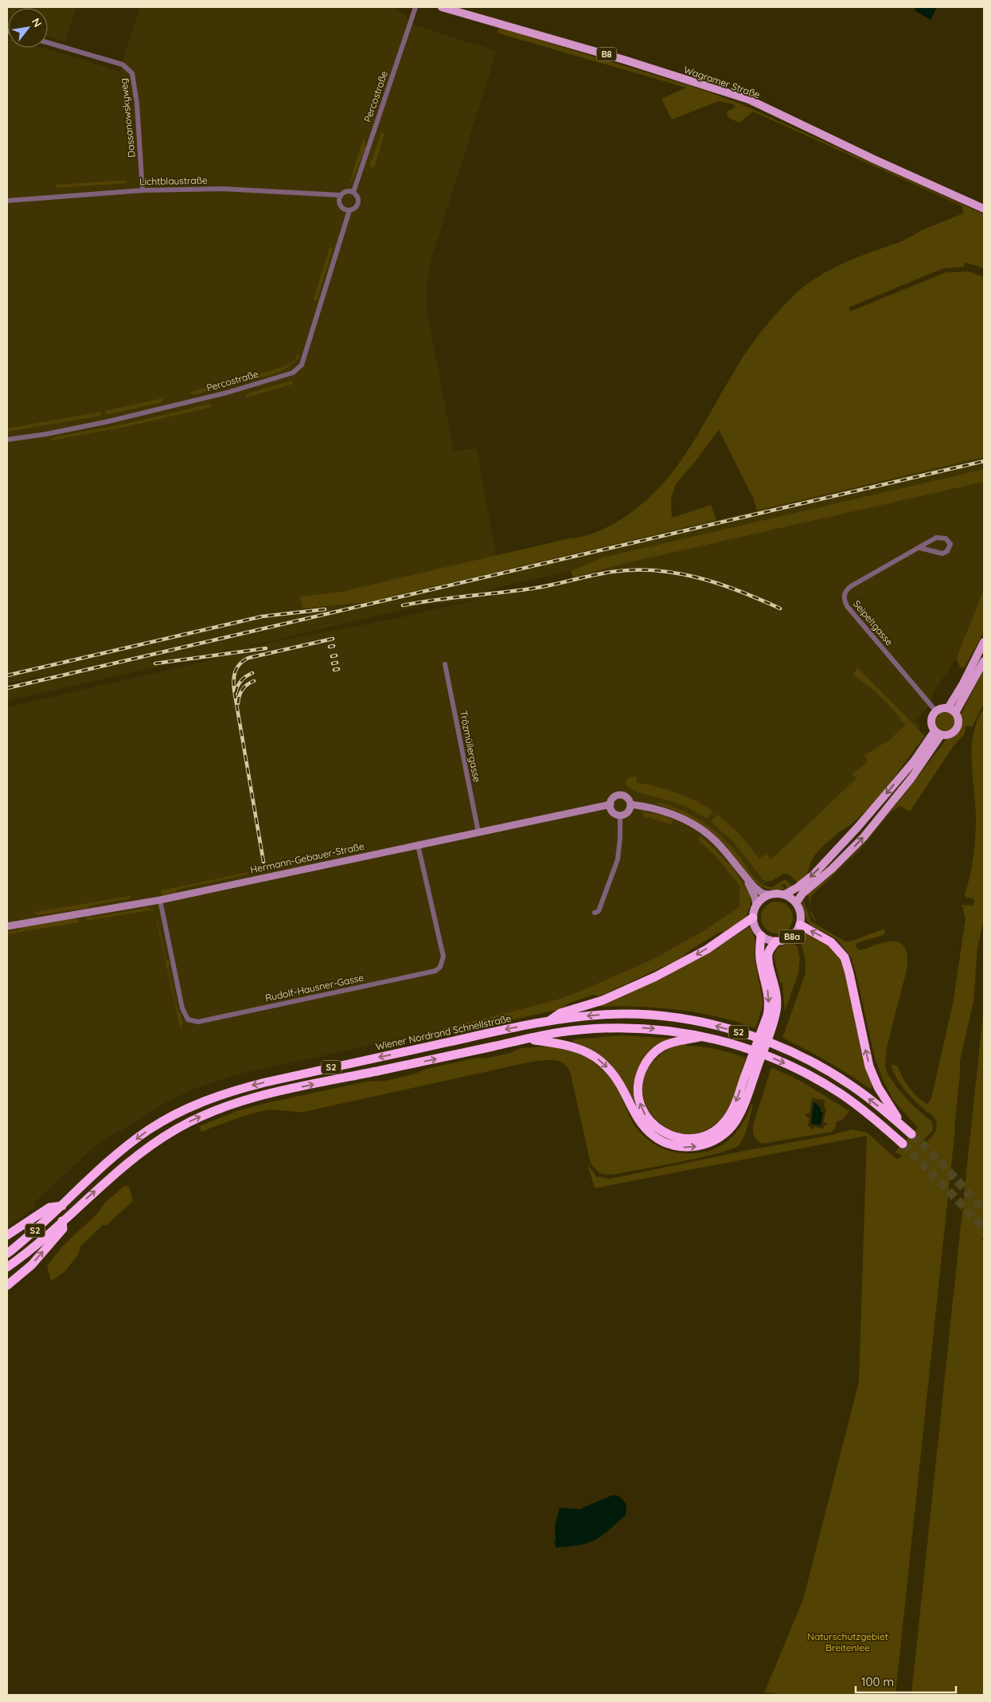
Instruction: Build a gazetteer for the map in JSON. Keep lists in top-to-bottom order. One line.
{"streets":{"highway":["Wiener Nordrand Schnellstraße","S2"],"main road":["B8","Wagramer Straße","B8a"],"street":["Percostraße","Dassanowskyweg","Lichtblaustraße","Seipeltgasse","Trözmüllergasse","Hermann-Gebauer-Straße","Rudolf-Hausner-Gasse"]},"crossings":[["Percostraße","Lichtblaustraße"],["Dassanowskyweg","Lichtblaustraße"],["Trözmüllergasse","Hermann-Gebauer-Straße"],["Hermann-Gebauer-Straße","B8a"],["Hermann-Gebauer-Straße","Rudolf-Hausner-Gasse"]],"parks":["Naturschutzgebiet Breitenlee"],"scale_bar":"100 m","north":"top right"}
